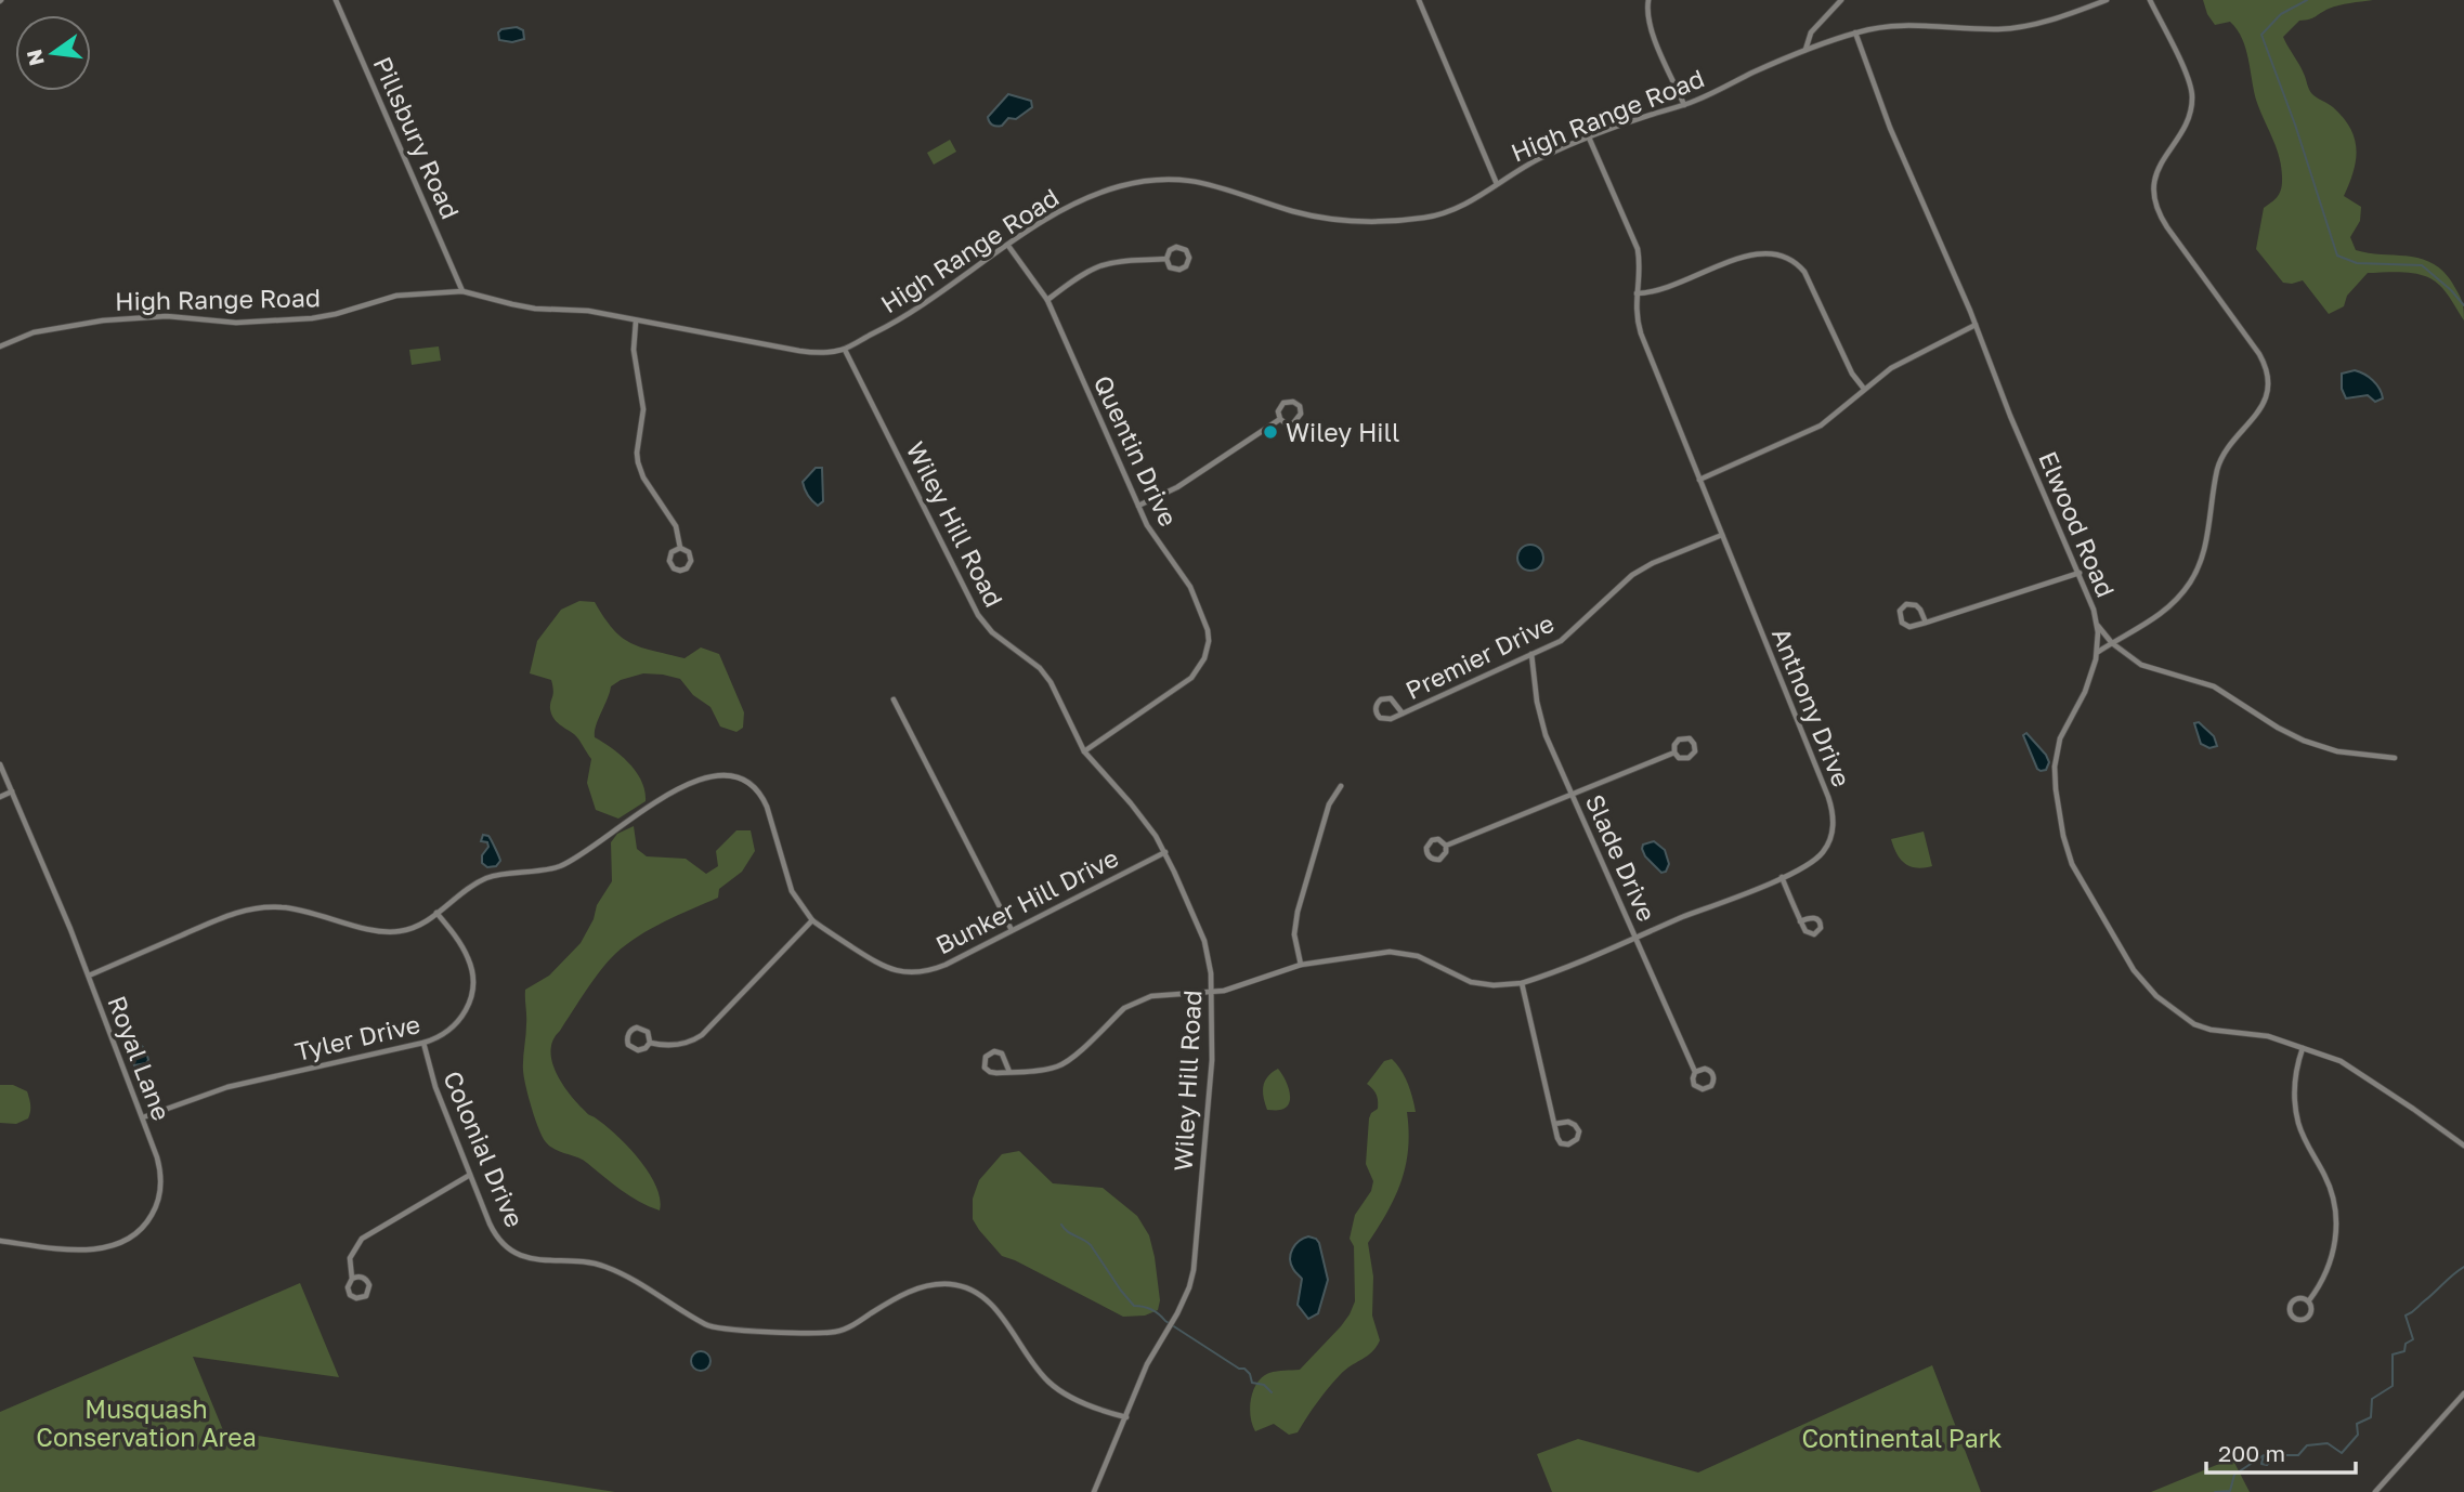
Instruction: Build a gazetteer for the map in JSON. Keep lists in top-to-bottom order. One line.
{"streets":{"street":["High Range Road","Pillsbury Road","Quentin Drive","Wiley Hill Road","Elwood Road","Premier Drive","Anthony Drive","Slade Drive","Bunker Hill Drive","Tyler Drive","Royal Lane","Colonial Drive"]},"crossings":[["High Range Road","Pillsbury Road"],["High Range Road","Quentin Drive"],["High Range Road","Wiley Hill Road"],["High Range Road","Elwood Road"],["High Range Road","Anthony Drive"],["Quentin Drive","Wiley Hill Road"],["Wiley Hill Road","Anthony Drive"],["Wiley Hill Road","Bunker Hill Drive"],["Wiley Hill Road","Colonial Drive"],["Premier Drive","Anthony Drive"],["Premier Drive","Slade Drive"],["Anthony Drive","Slade Drive"],["Tyler Drive","Royal Lane"],["Tyler Drive","Colonial Drive"]],"parks":["Musquash Conservation Area","Continental Park"],"places":["Wiley Hill"],"scale_bar":"200 m","north":"left"}
